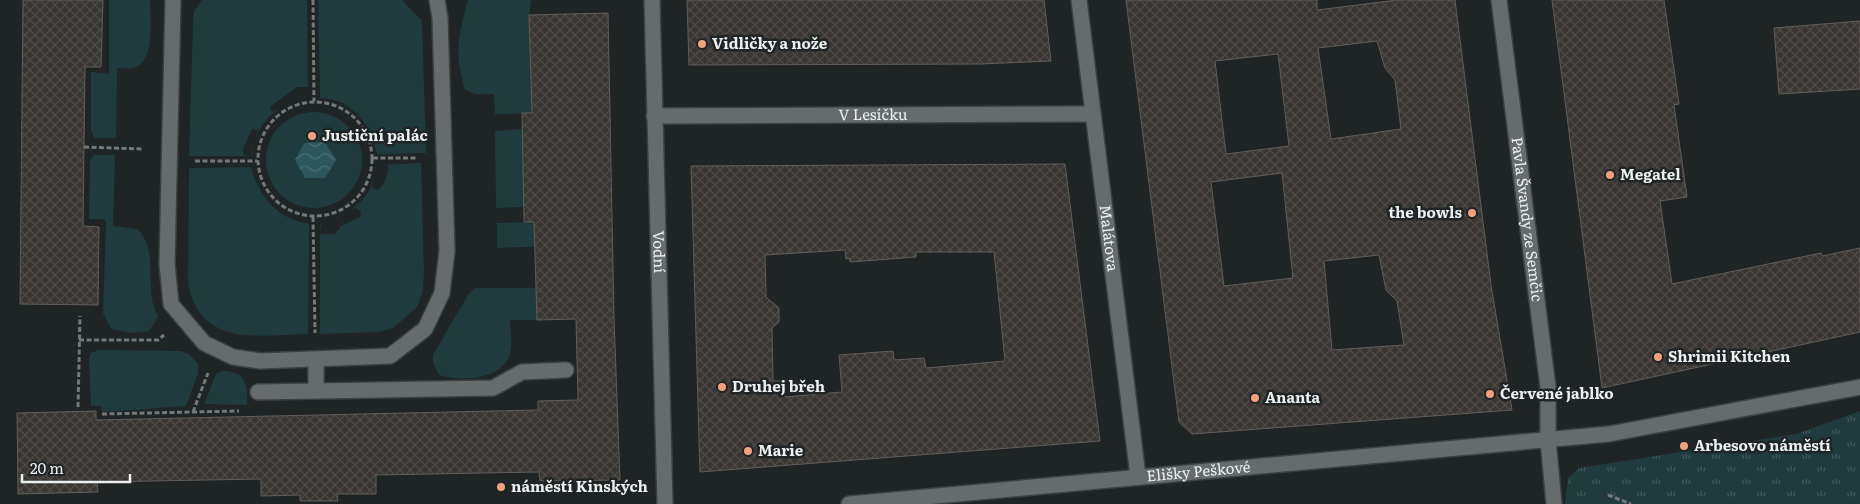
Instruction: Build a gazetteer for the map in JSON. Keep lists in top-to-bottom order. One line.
{"streets":{"street":["V Lesíčku","Pavla Švandy ze Semčic","Malátova","Vodní","Elišky Peškové"]},"crossings":[["V Lesíčku","Malátova"],["V Lesíčku","Vodní"],["Pavla Švandy ze Semčic","Elišky Peškové"],["Malátova","Elišky Peškové"]],"places":["Vidličky a nože","Justiční palác","Megatel","the bowls","Shrimii Kitchen","Druhej břeh","Červené jablko","Ananta","Arbesovo náměstí","Marie","náměstí Kinských"],"scale_bar":"20 m"}
